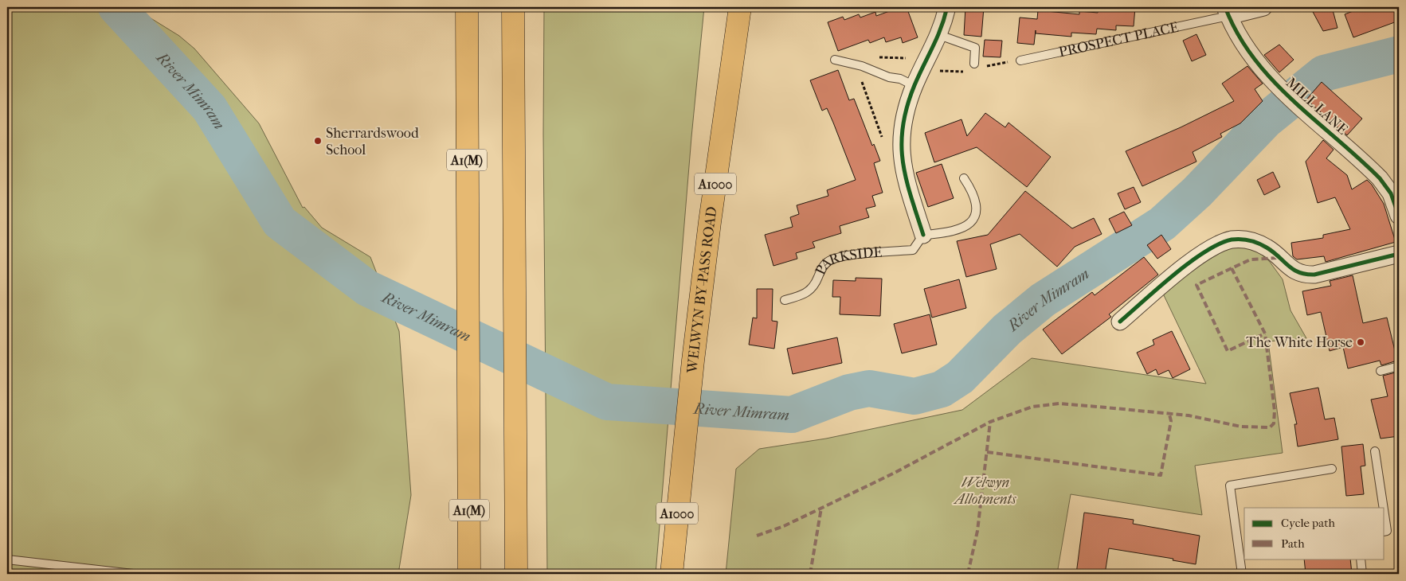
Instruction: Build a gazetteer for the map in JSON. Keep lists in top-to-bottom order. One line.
{"streets":{"main road":["A1(M)","A1000","WELWYN BY-PASS ROAD"],"street":["PROSPECT PLACE","MILL LANE"],"lane":["PARKSIDE"]},"crossings":[["PROSPECT PLACE","MILL LANE"]],"water":["River Mimram"],"parks":["Welwyn Allotments"],"places":["Sherrardswood School","The White Horse"],"legend":["Cycle path","Path"]}
